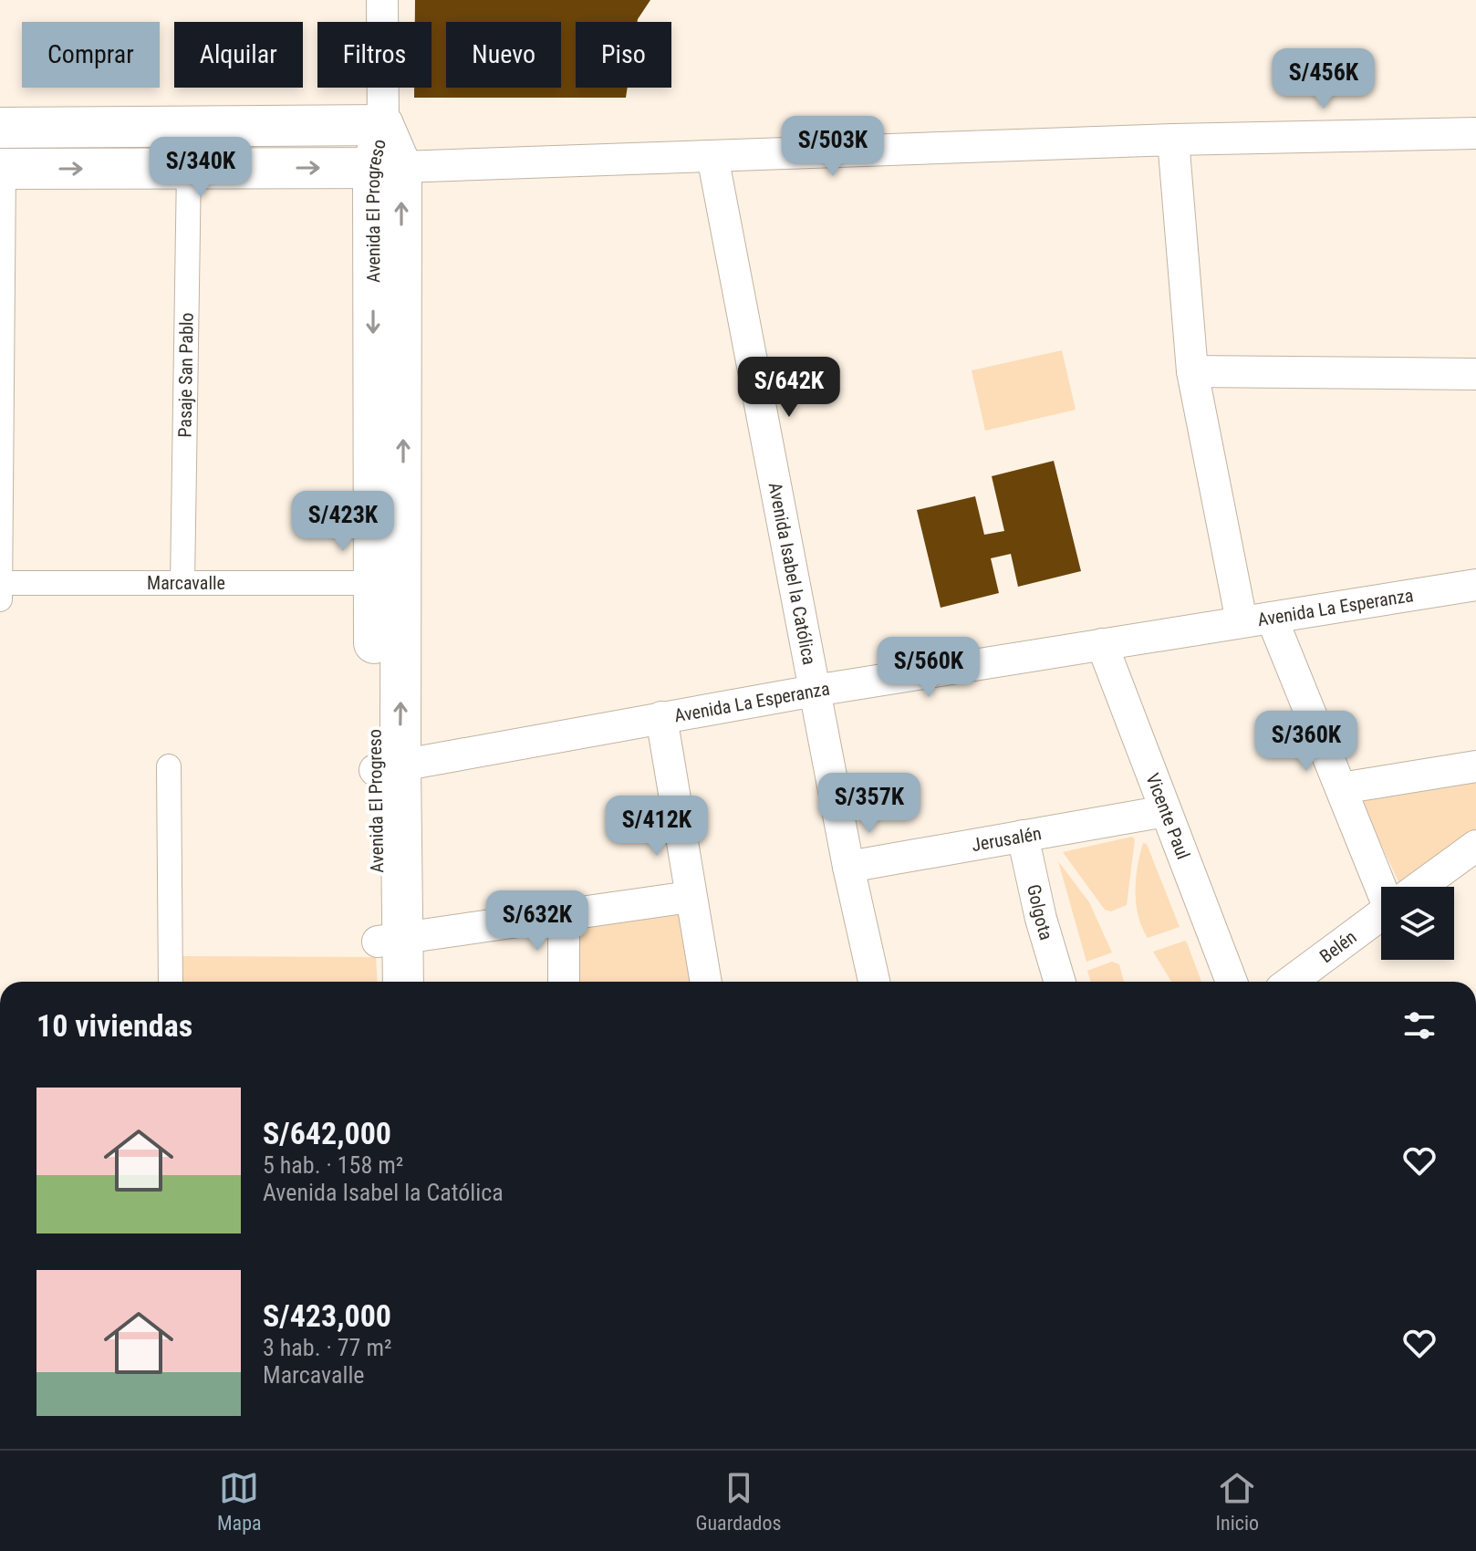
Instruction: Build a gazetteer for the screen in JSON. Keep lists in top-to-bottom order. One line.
{"streets":{"main road":["Avenida El Progreso"],"street":["Pasaje San Pablo","Avenida Isabel la Católica","Marcavalle","Avenida La Esperanza","Vicente Paul","Jerusalén","Golgota","Belén"]},"crossings":[["Avenida El Progreso","Marcavalle"],["Avenida El Progreso","Avenida La Esperanza"],["Pasaje San Pablo","Marcavalle"],["Avenida Isabel la Católica","Avenida La Esperanza"],["Avenida Isabel la Católica","Jerusalén"],["Avenida La Esperanza","Vicente Paul"],["Vicente Paul","Jerusalén"],["Jerusalén","Golgota"]],"page":{"chip":["Comprar","Alquilar","Filtros","Nuevo","Piso"],"price":["S/456K","S/503K","S/340K","S/642K","S/423K","S/560K","S/360K","S/357K","S/412K","S/632K"],"heading":"10 viviendas","list":[{"name":"S/642,000","note":"5 hab. · 158 m² · Avenida Isabel la Católica"},{"name":"S/423,000","note":"3 hab. · 77 m² · Marcavalle"}],"tabs":["Mapa","Guardados","Inicio"]}}
